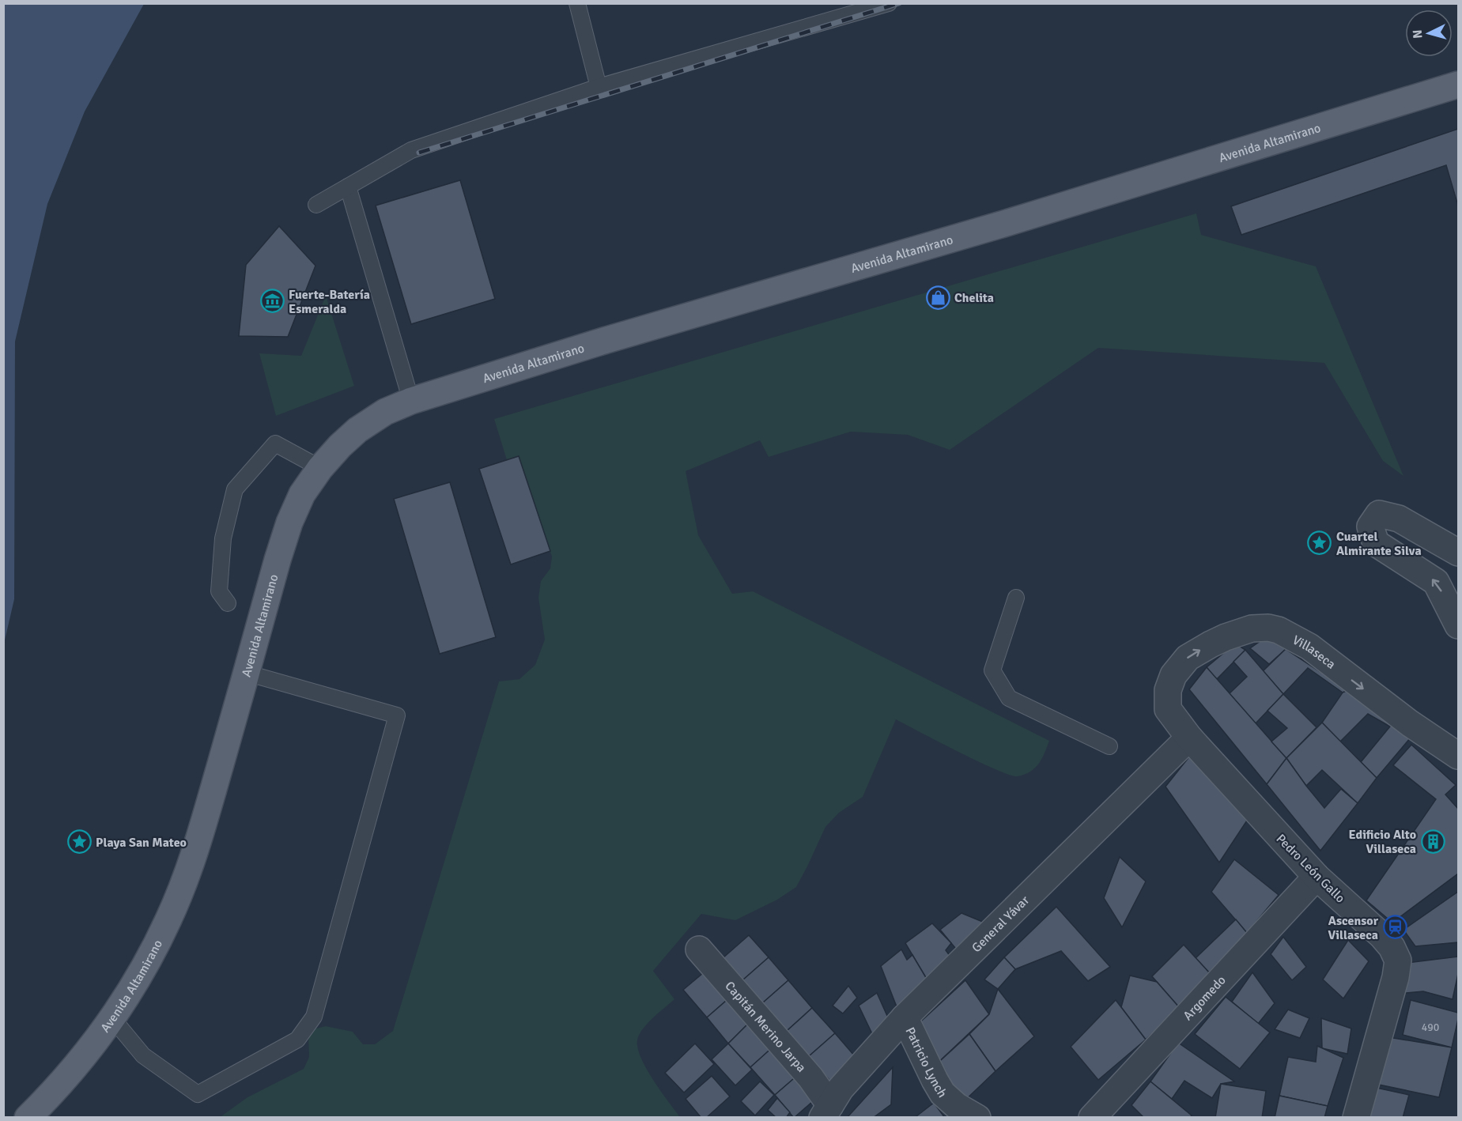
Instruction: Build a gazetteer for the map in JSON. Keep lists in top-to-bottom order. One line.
{"streets":{"main road":["Avenida Altamirano"],"street":["Villaseca","Pedro León Gallo","General Yávar","Argomedo","Capitán Merino Jarpa","Patricio Lynch"]},"crossings":[["Villaseca","Pedro León Gallo"],["Pedro León Gallo","General Yávar"],["Pedro León Gallo","Argomedo"],["General Yávar","Capitán Merino Jarpa"],["General Yávar","Patricio Lynch"]],"one_way":["Villaseca"],"places":{"shop":["Chelita"],"museum":["Fuerte-Batería Esmeralda"],"place":["Cuartel Almirante Silva","Playa San Mateo"],"building":["Edificio Alto Villaseca"],"station":["Ascensor Villaseca"]},"house_numbers":["490"],"north":"left"}
